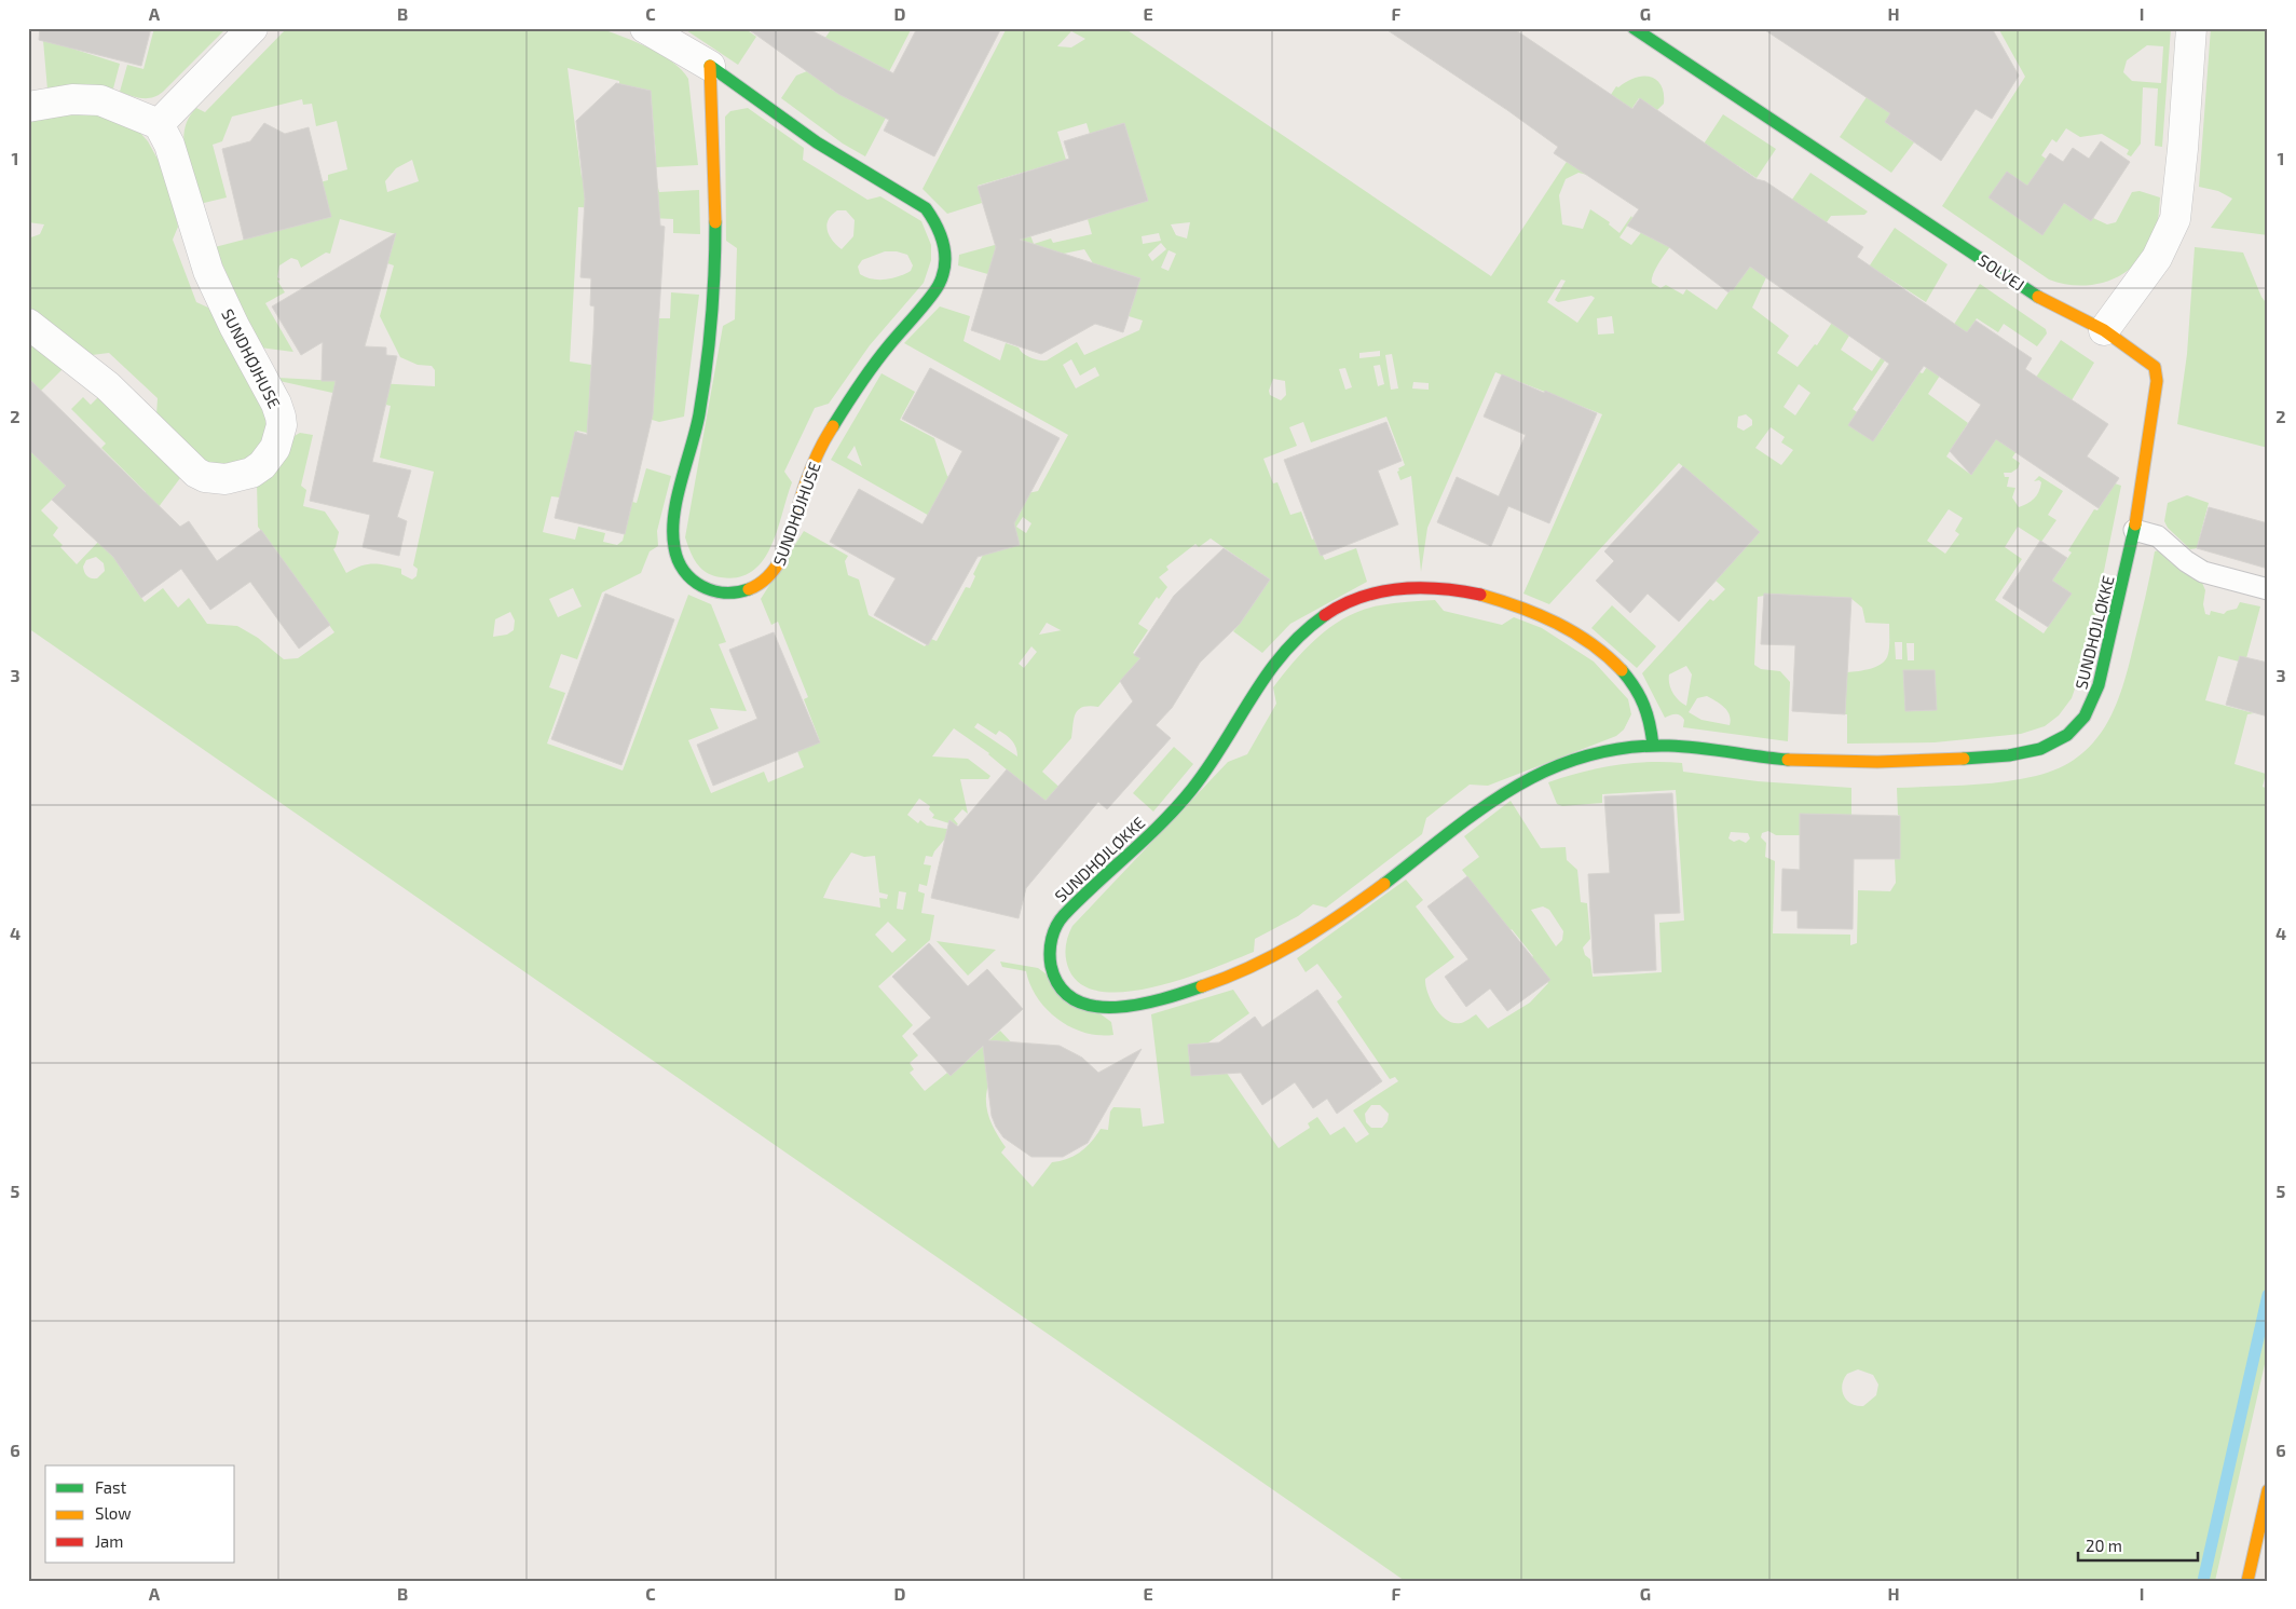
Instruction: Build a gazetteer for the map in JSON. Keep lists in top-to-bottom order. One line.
{"streets":{"street":["SOLVEJ","SUNDHØJHUSE","SUNDHØJLØKKE"]},"crossings":[["SOLVEJ","SUNDHØJLØKKE"]],"legend":["Fast","Slow","Jam"],"scale_bar":"20 m","grid":{"columns":["A","B","C","D","E","F","G","H","I"],"rows":["1","2","3","4","5","6"]}}
